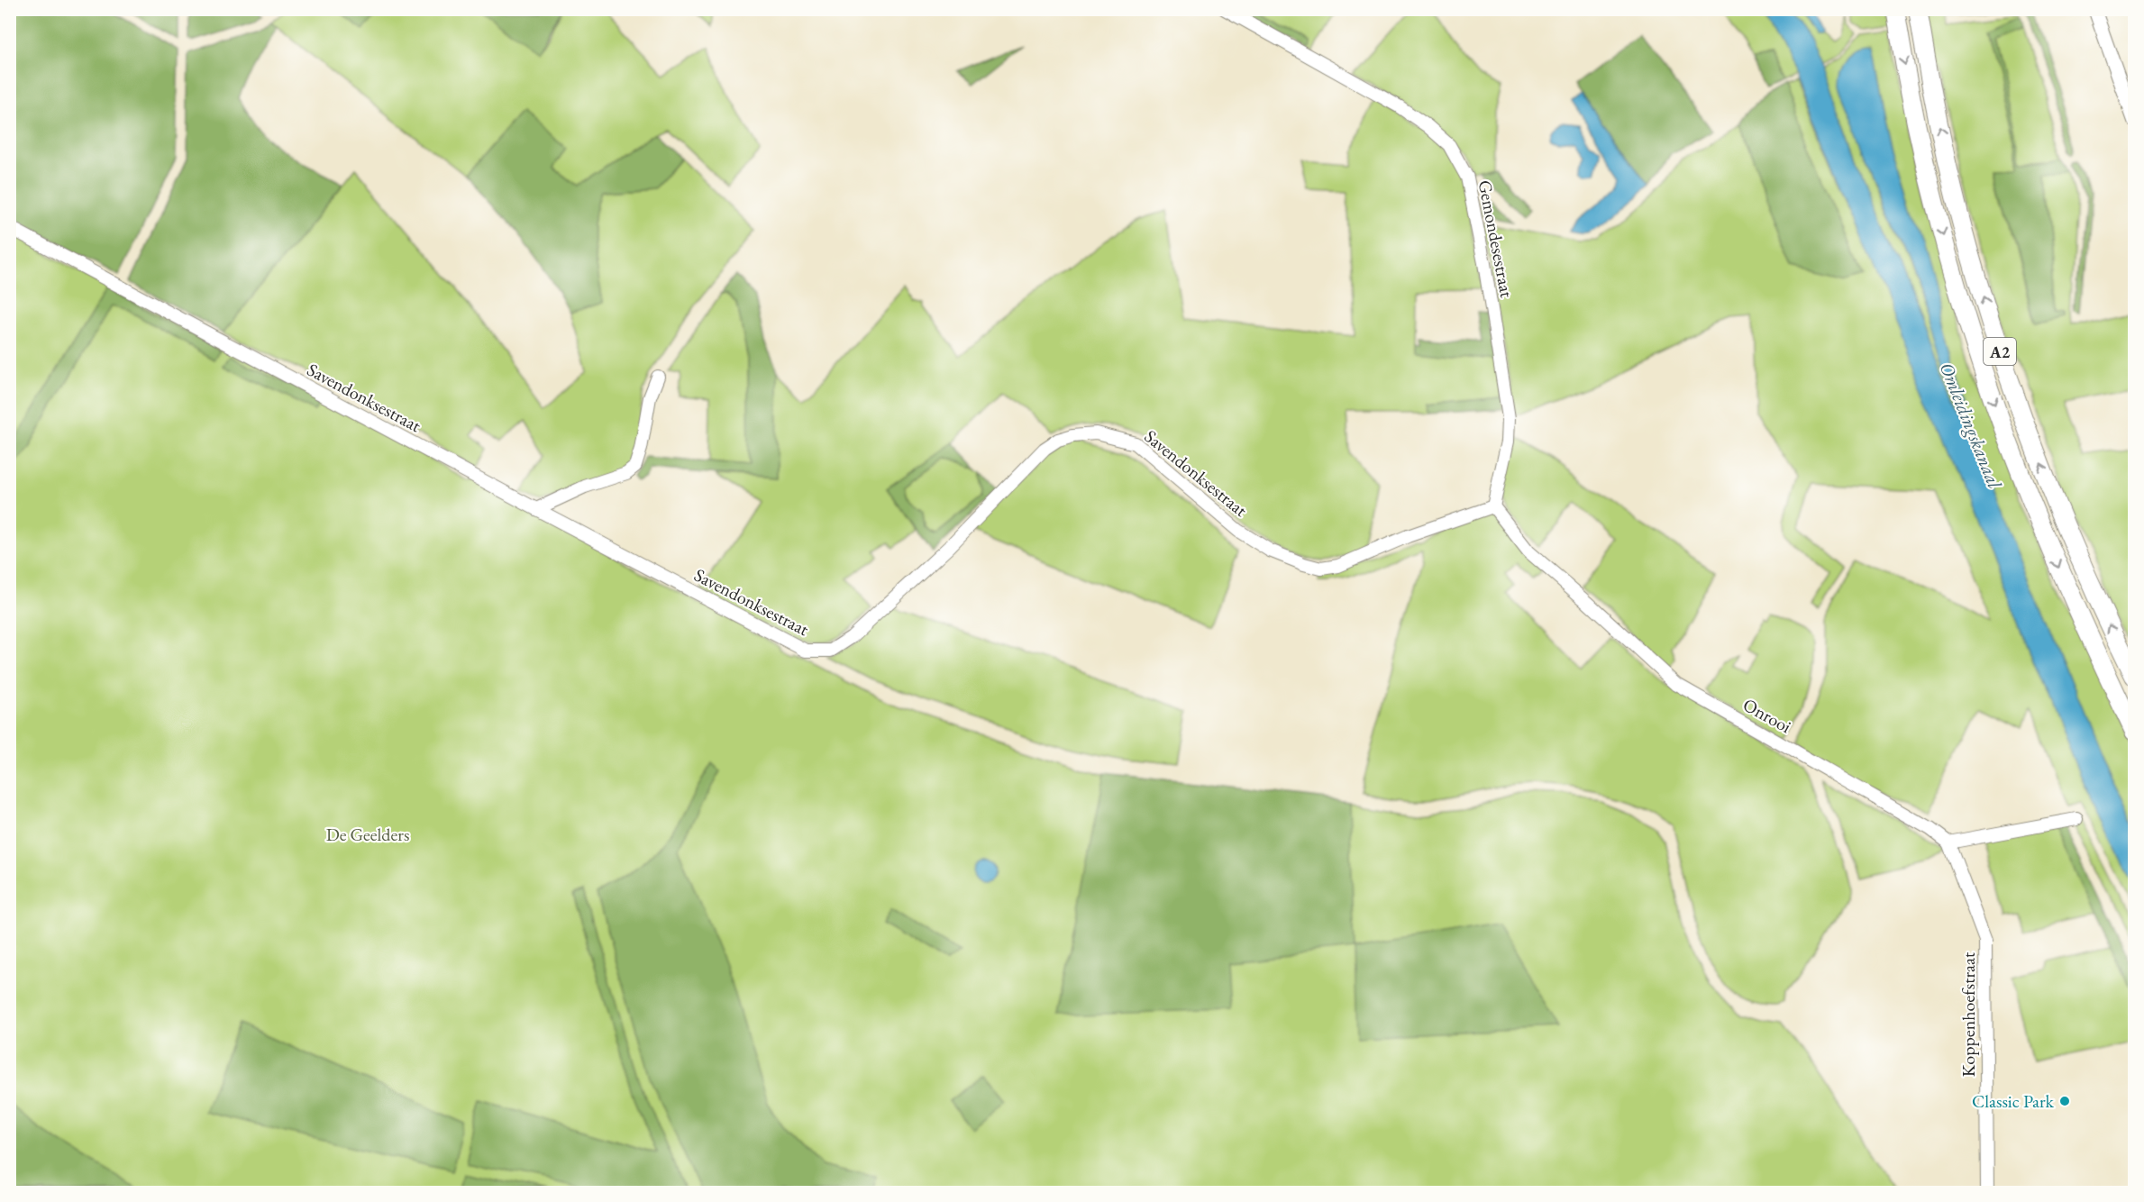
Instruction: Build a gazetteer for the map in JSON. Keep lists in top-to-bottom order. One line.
{"streets":{"highway":["A2"],"street":["Gemondesestraat","Savendonksestraat","Onrooi","Koppenhoefstraat"]},"crossings":[["Gemondesestraat","Savendonksestraat"],["Gemondesestraat","Onrooi"],["Savendonksestraat","Onrooi"],["Onrooi","Koppenhoefstraat"]],"water":["Omleidingskanaal"],"parks":["De Geelders"],"places":["Classic Park"]}
